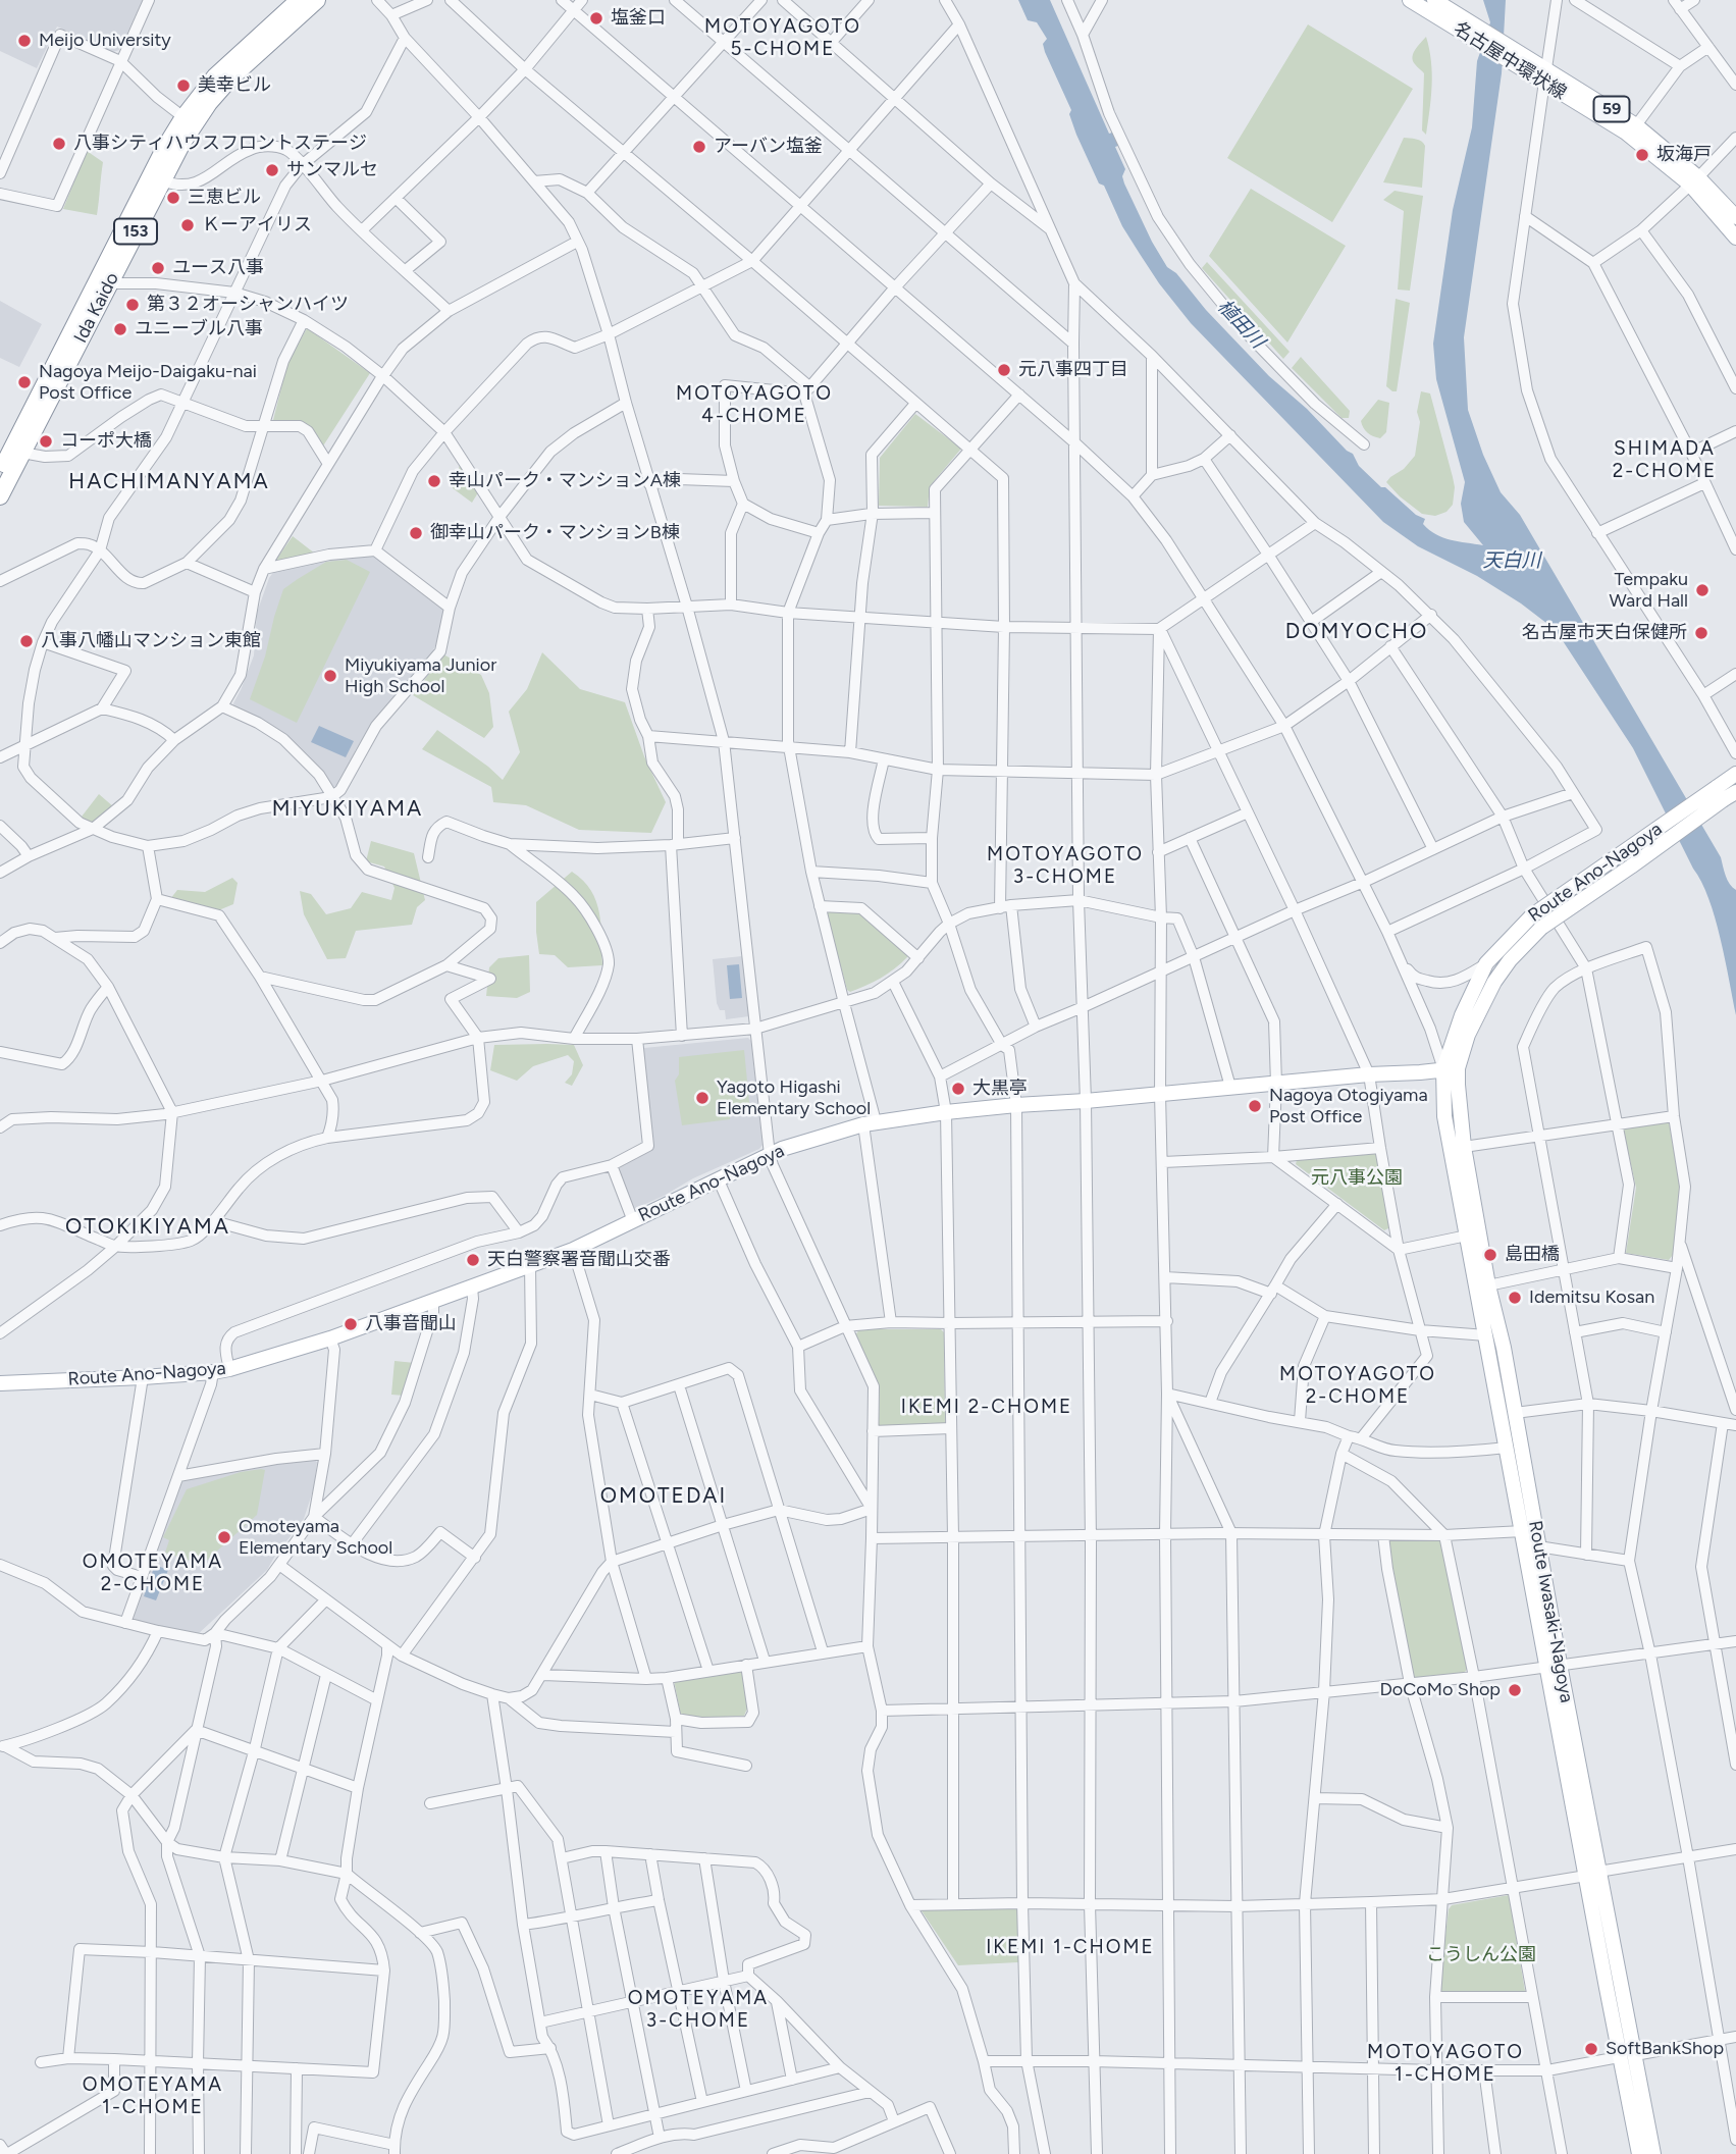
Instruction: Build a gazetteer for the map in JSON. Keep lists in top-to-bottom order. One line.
{"streets":{"highway":["153","Ida Kaido"],"main road":["名古屋中環状線","59","Route Ano-Nagoya","Route Iwasaki-Nagoya"]},"crossings":[["Route Ano-Nagoya","Route Iwasaki-Nagoya"]],"districts":["MOTOYAGOTO 5-CHOME","MOTOYAGOTO 4-CHOME","SHIMADA 2-CHOME","HACHIMANYAMA","DOMYOCHO","MIYUKIYAMA","MOTOYAGOTO 3-CHOME","OTOKIKIYAMA","MOTOYAGOTO 2-CHOME","IKEMI 2-CHOME","OMOTEDAI","OMOTEYAMA 2-CHOME","IKEMI 1-CHOME","OMOTEYAMA 3-CHOME","MOTOYAGOTO 1-CHOME","OMOTEYAMA 1-CHOME"],"water":["植田川","天白川"],"parks":["元八事公園","こうしん公園"],"places":["塩釜口","Meijo University","美幸ビル","八事シティハウスフロントステージ","アーバン塩釜","坂海戸","サンマルセ","三恵ビル","Ｋーアイリス","ユース八事","第３２オーシャンハイツ","ユニーブル八事","元八事四丁目","Nagoya Meijo-Daigaku-nai Post Office","コーポ大橋","幸山パーク・マンションA棟","御幸山パーク・マンションB棟","Tempaku Ward Hall","名古屋市天白保健所","八事八幡山マンション東館","Miyukiyama Junior High School","大黒亭","Yagoto Higashi Elementary School","Nagoya Otogiyama Post Office","島田橋","天白警察署音聞山交番","Idemitsu Kosan","八事音聞山","Omoteyama Elementary School","DoCoMo Shop","SoftBankShop"]}
